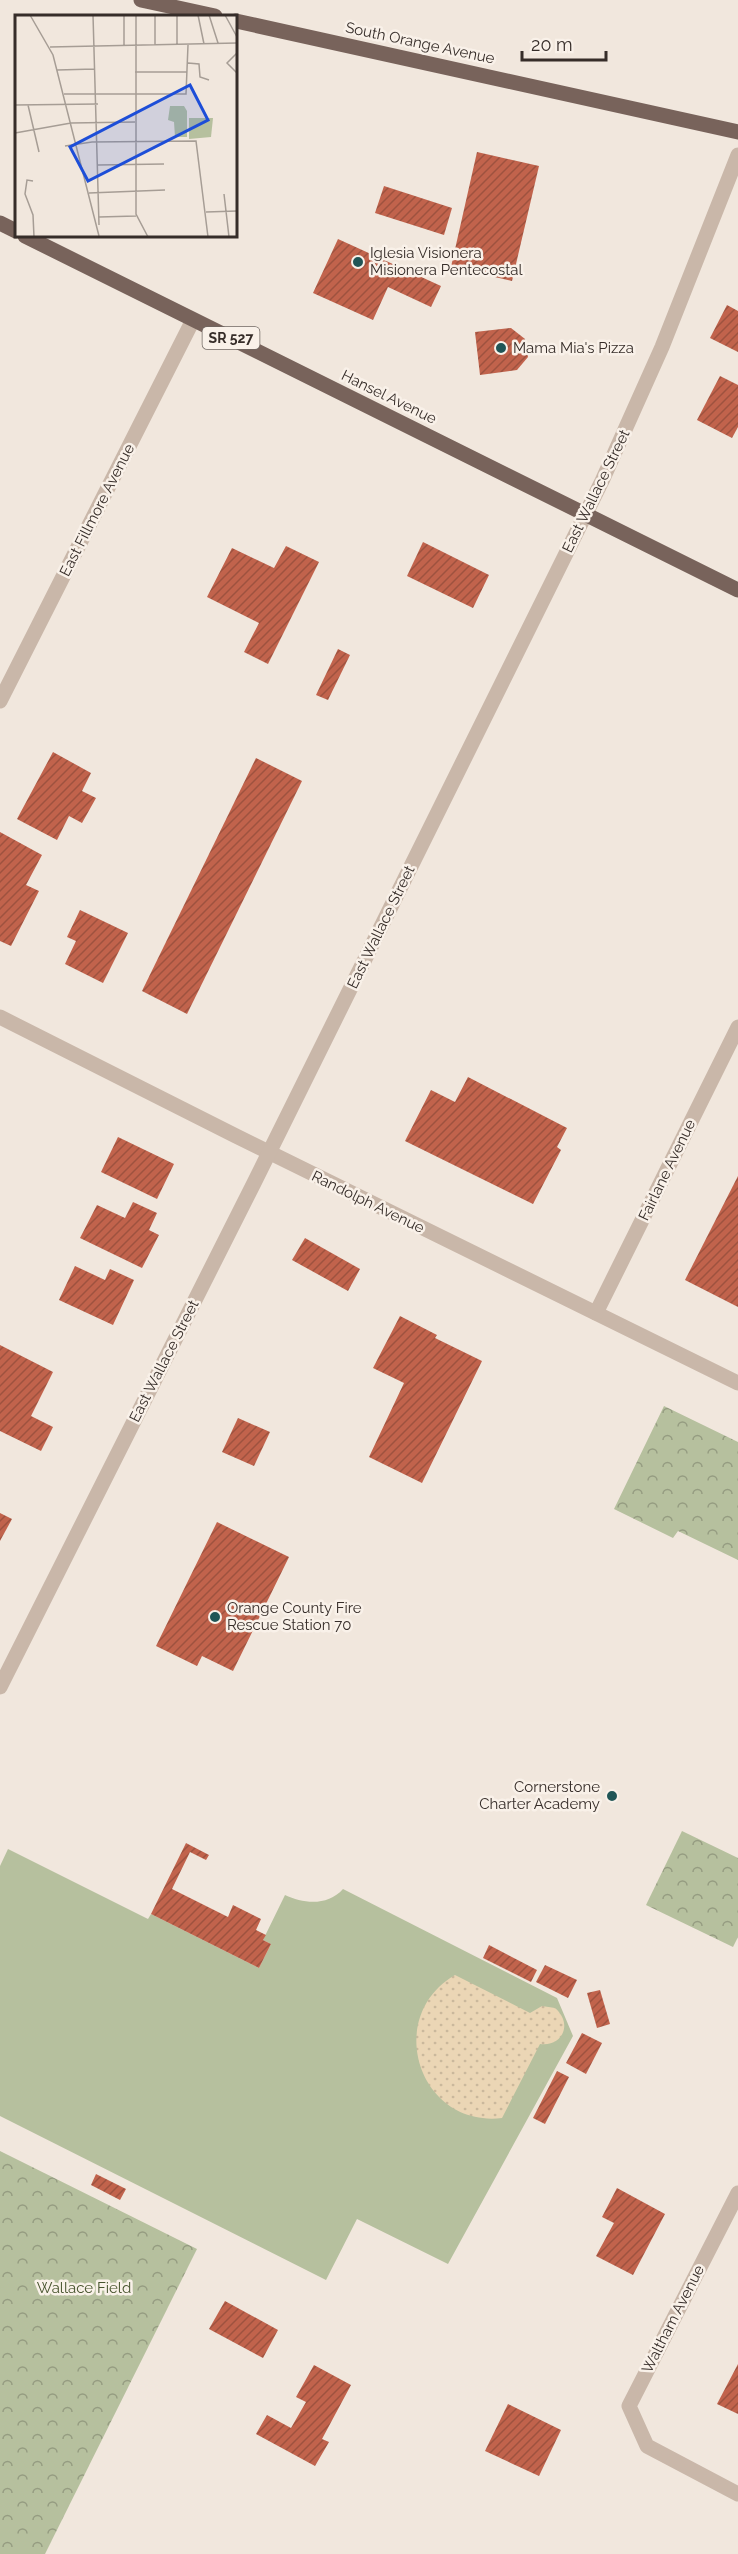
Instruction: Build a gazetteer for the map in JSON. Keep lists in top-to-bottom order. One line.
{"streets":{"main road":["South Orange Avenue","SR 527","Hansel Avenue"],"street":["East Wallace Street","East Fillmore Avenue","Fairlane Avenue","Randolph Avenue","Waltham Avenue"]},"crossings":[["Hansel Avenue","East Wallace Street"],["Hansel Avenue","East Fillmore Avenue"],["East Wallace Street","Randolph Avenue"],["Fairlane Avenue","Randolph Avenue"]],"parks":["Wallace Field"],"places":["Iglesia Visionera Misionera Pentecostal","Mama Mia's Pizza","Orange County Fire Rescue Station 70","Cornerstone Charter Academy"],"scale_bar":"20 m"}
